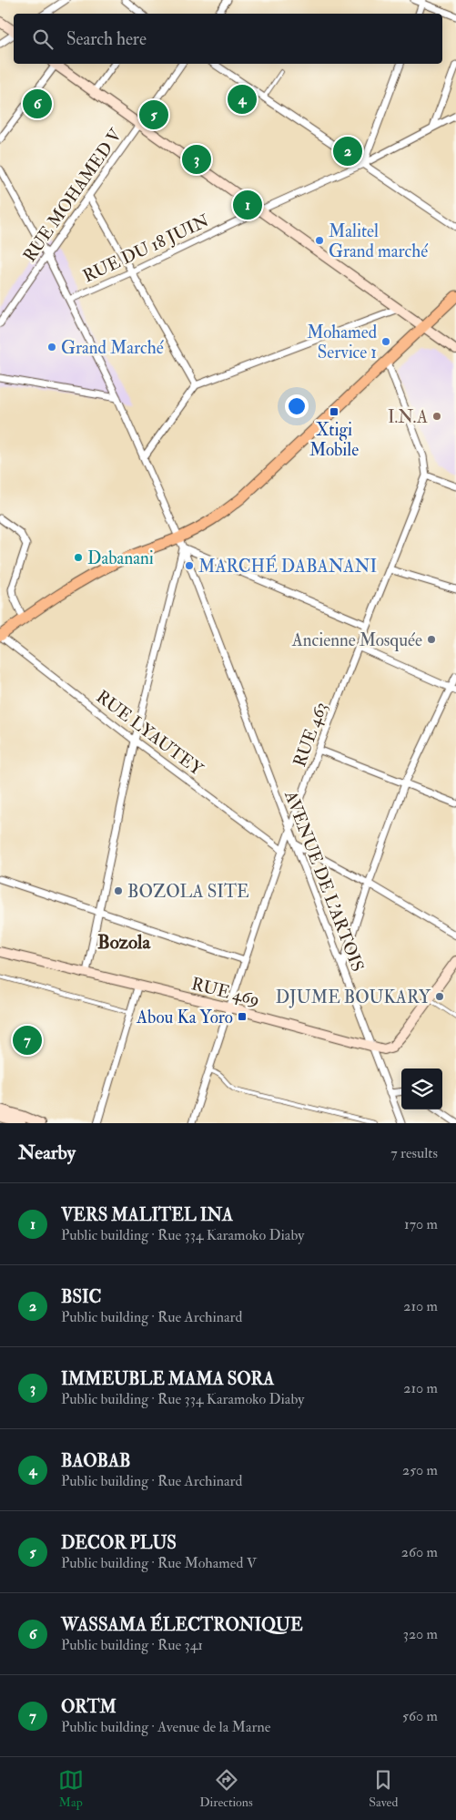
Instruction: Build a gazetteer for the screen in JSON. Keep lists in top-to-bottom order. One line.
{"streets":{"street":["RUE MOHAMED V","RUE DU 18 JUIN","RUE LYAUTEY","RUE 463","AVENUE DE L'ARTOIS","RUE 469"]},"crossings":[["RUE MOHAMED V","AVENUE DE L'ARTOIS"],["RUE DU 18 JUIN","AVENUE DE L'ARTOIS"],["RUE LYAUTEY","RUE 463"],["RUE 463","AVENUE DE L'ARTOIS"],["RUE 463","RUE 469"],["AVENUE DE L'ARTOIS","RUE 469"]],"districts":["Bozola"],"places":{"other":["Malitel Grand marché","Mohamed Service 1","Grand Marché","I.N.A","Dabanani","MARCHÉ DABANANI","Ancienne Mosquée","BOZOLA SITE","DJUME BOUKARY"],"transit":["Xtigi Mobile","Abou Ka Yoro"]},"page":{"search":"Search here","pins":["4","6","5","2","3","1","7"],"heading":["Nearby","7 results"],"list":[{"mark":"1","name":"VERS MALITEL INA","note":"Public building · Rue 334 Karamoko Diaby","value":"170 m"},{"mark":"2","name":"BSIC","note":"Public building · Rue Archinard","value":"210 m"},{"mark":"3","name":"IMMEUBLE MAMA SORA","note":"Public building · Rue 334 Karamoko Diaby","value":"210 m"},{"mark":"4","name":"BAOBAB","note":"Public building · Rue Archinard","value":"250 m"},{"mark":"5","name":"DECOR PLUS","note":"Public building · Rue Mohamed V","value":"260 m"},{"mark":"6","name":"WASSAMA ÉLECTRONIQUE","note":"Public building · Rue 341","value":"320 m"},{"mark":"7","name":"ORTM","note":"Public building · Avenue de la Marne","value":"560 m"}],"nav":["Map","Directions","Saved"]}}
